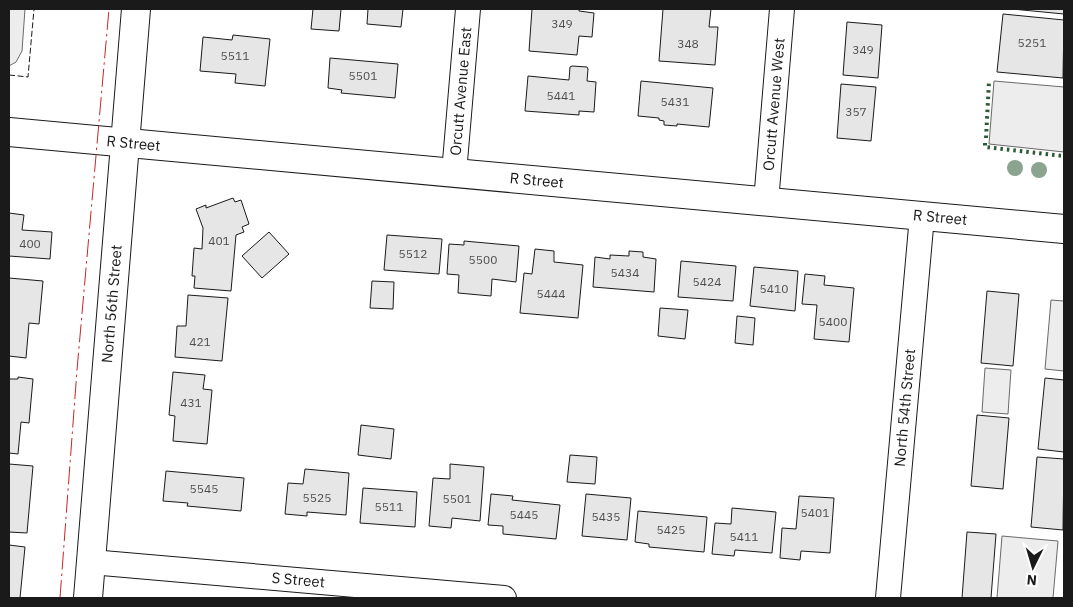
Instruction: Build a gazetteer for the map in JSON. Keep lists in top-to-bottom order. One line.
{"streets":{"main road":["R Street","North 56th Street"],"street":["Orcutt Avenue East","Orcutt Avenue West","North 54th Street","S Street"]},"crossings":[["Orcutt Avenue East","R Street"],["Orcutt Avenue West","R Street"],["R Street","North 56th Street"],["R Street","North 54th Street"],["North 56th Street","S Street"]],"house_numbers":["349","5251","348","349","5511","5501","5441","5431","357","401","400","5512","5500","5434","5424","5410","5444","5400","421","431","5545","5525","5501","5511","5401","5445","5435","5425","5411"],"north":"bottom"}
